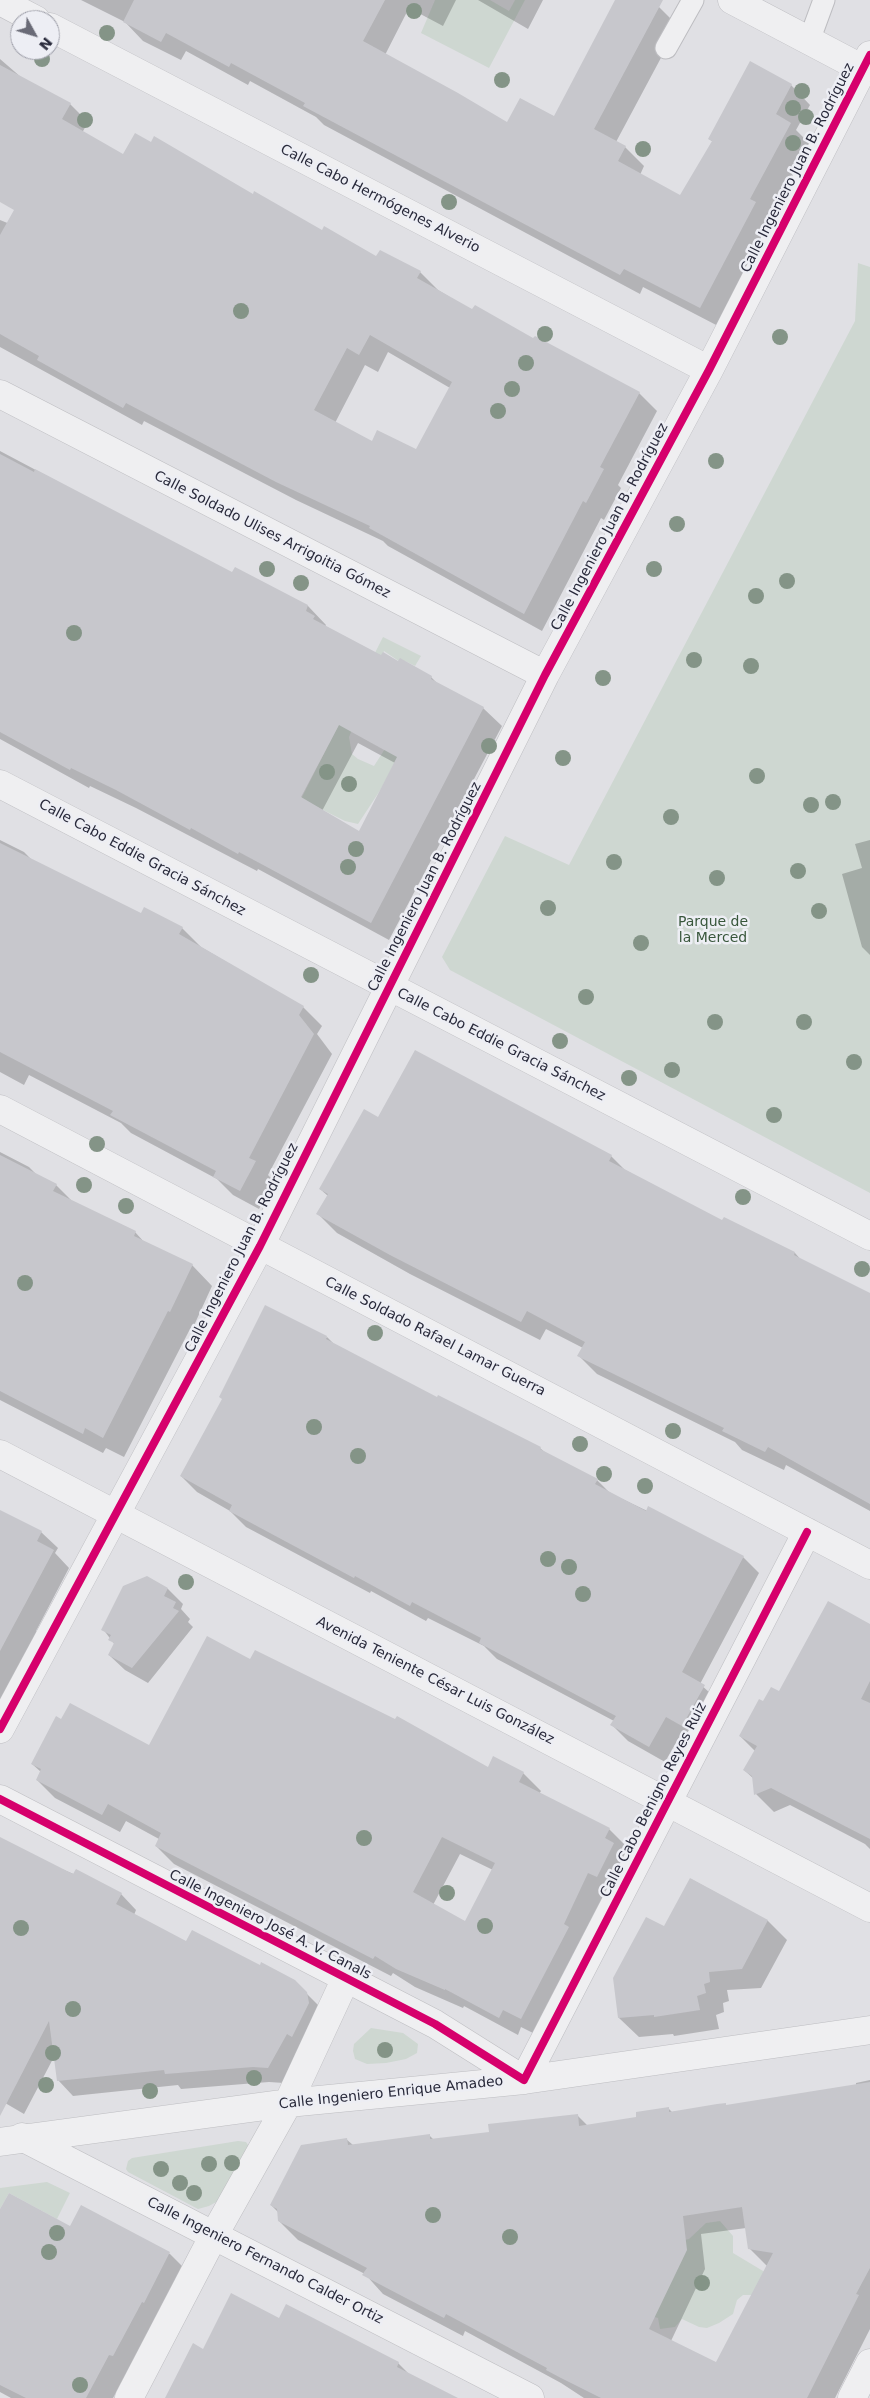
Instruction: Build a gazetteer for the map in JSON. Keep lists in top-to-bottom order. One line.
{"streets":{"street":["Calle Ingeniero Juan B. Rodríguez","Calle Cabo Hermógenes Alverio","Calle Soldado Ulises Arrigoitia Gómez","Calle Cabo Eddie Gracia Sánchez","Calle Soldado Rafael Lamar Guerra","Avenida Teniente César Luis González","Calle Cabo Benigno Reyes Ruiz","Calle Ingeniero José A. V. Canals","Calle Ingeniero Enrique Amadeo","Calle Ingeniero Fernando Calder Ortiz"]},"crossings":[["Calle Ingeniero Juan B. Rodríguez","Calle Cabo Hermógenes Alverio"],["Calle Ingeniero Juan B. Rodríguez","Calle Soldado Ulises Arrigoitia Gómez"],["Calle Ingeniero Juan B. Rodríguez","Calle Cabo Eddie Gracia Sánchez"],["Calle Ingeniero Juan B. Rodríguez","Calle Soldado Rafael Lamar Guerra"],["Calle Ingeniero Juan B. Rodríguez","Avenida Teniente César Luis González"],["Calle Soldado Rafael Lamar Guerra","Calle Cabo Benigno Reyes Ruiz"],["Avenida Teniente César Luis González","Calle Cabo Benigno Reyes Ruiz"],["Calle Cabo Benigno Reyes Ruiz","Calle Ingeniero José A. V. Canals"],["Calle Cabo Benigno Reyes Ruiz","Calle Ingeniero Enrique Amadeo"],["Calle Ingeniero José A. V. Canals","Calle Ingeniero Enrique Amadeo"],["Calle Ingeniero Enrique Amadeo","Calle Ingeniero Fernando Calder Ortiz"]],"parks":["Parque de la Merced"],"north":"bottom right"}
